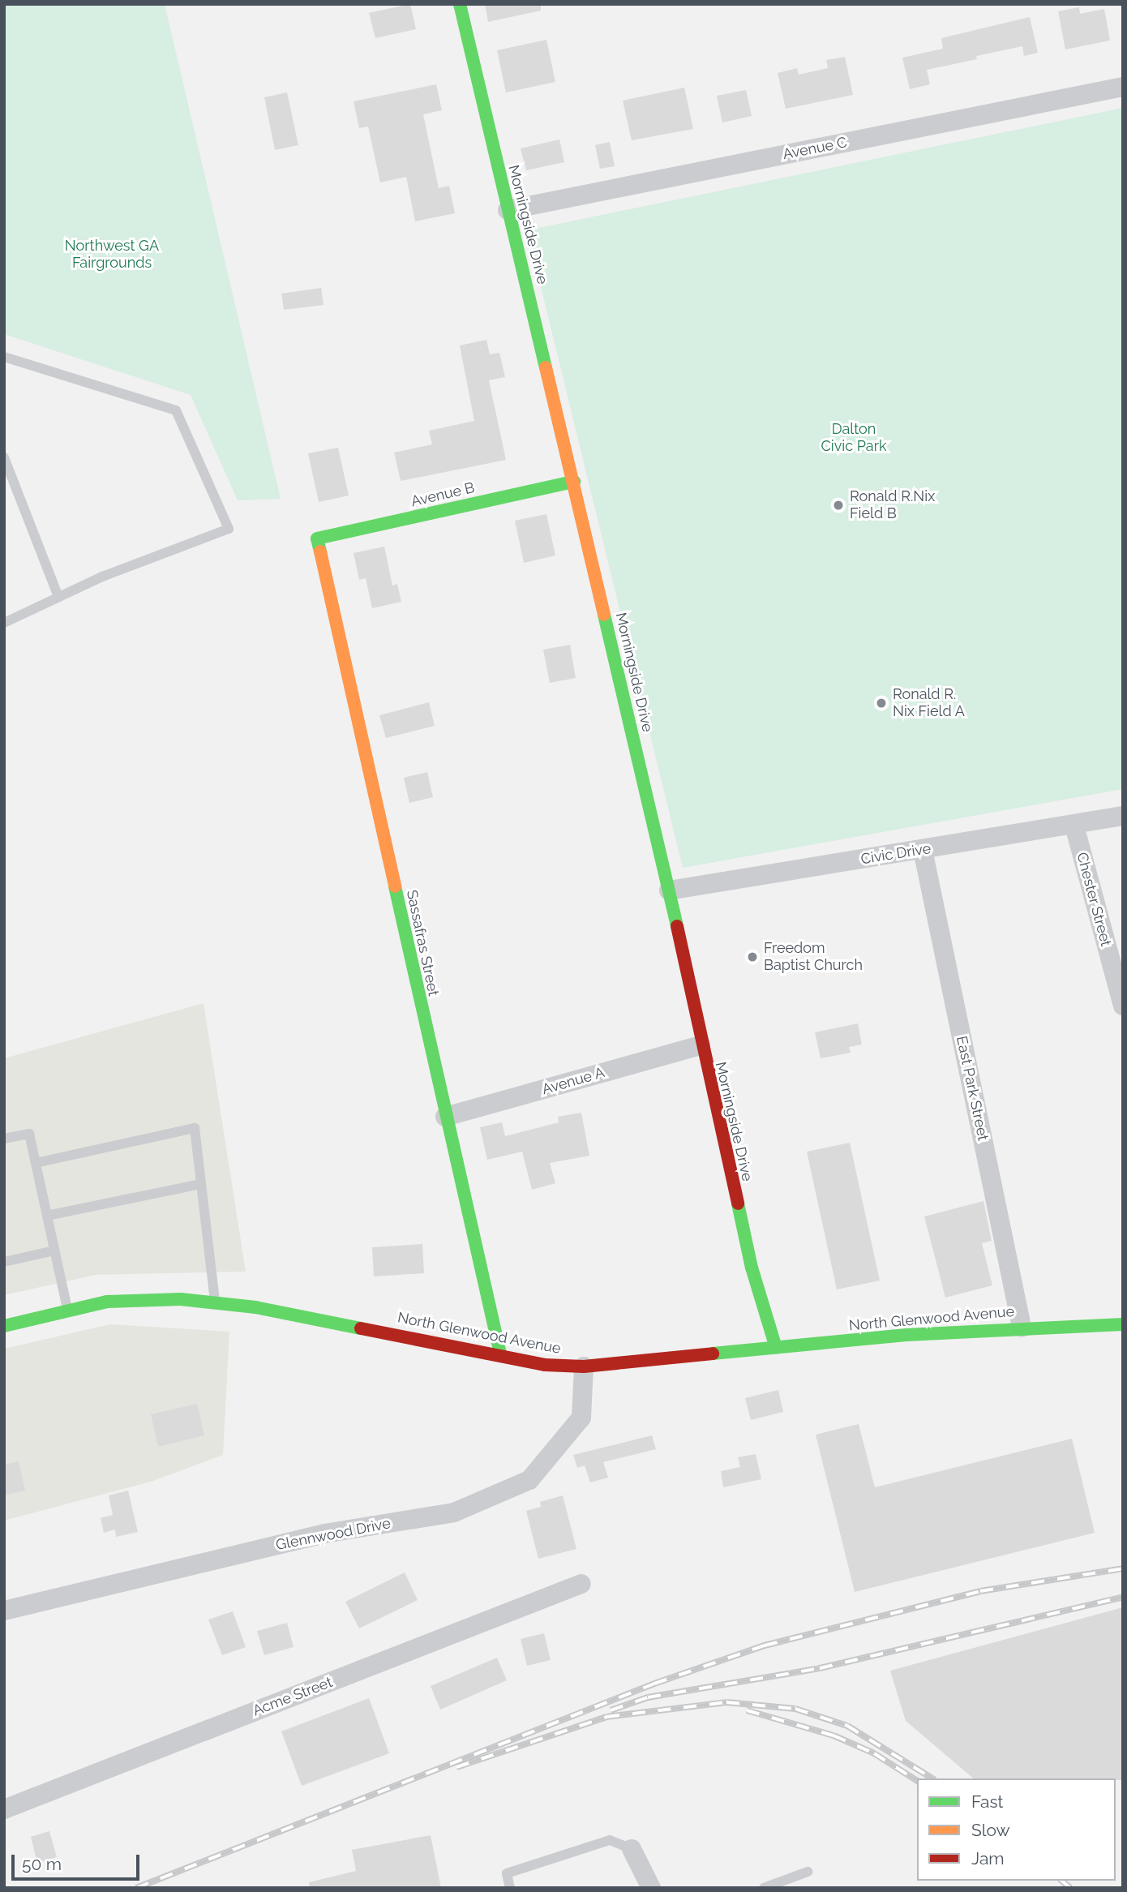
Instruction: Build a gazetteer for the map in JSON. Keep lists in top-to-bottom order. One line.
{"streets":{"street":["Avenue C","Morningside Drive","Avenue B","Civic Drive","Chester Street","Sassafras Street","Avenue A","East Park Street","North Glenwood Avenue","Glennwood Drive","Acme Street"]},"crossings":[["Avenue C","Morningside Drive"],["Morningside Drive","Avenue B"],["Morningside Drive","Civic Drive"],["Morningside Drive","Avenue A"],["Morningside Drive","North Glenwood Avenue"],["Avenue B","Sassafras Street"],["Civic Drive","Chester Street"],["Civic Drive","East Park Street"],["Sassafras Street","Avenue A"],["Sassafras Street","North Glenwood Avenue"],["East Park Street","North Glenwood Avenue"],["North Glenwood Avenue","Glennwood Drive"]],"parks":["Northwest GA Fairgrounds","Dalton Civic Park"],"places":["Ronald R.Nix Field B","Ronald R. Nix Field A","Freedom Baptist Church"],"legend":["Fast","Slow","Jam"],"scale_bar":"50 m"}
